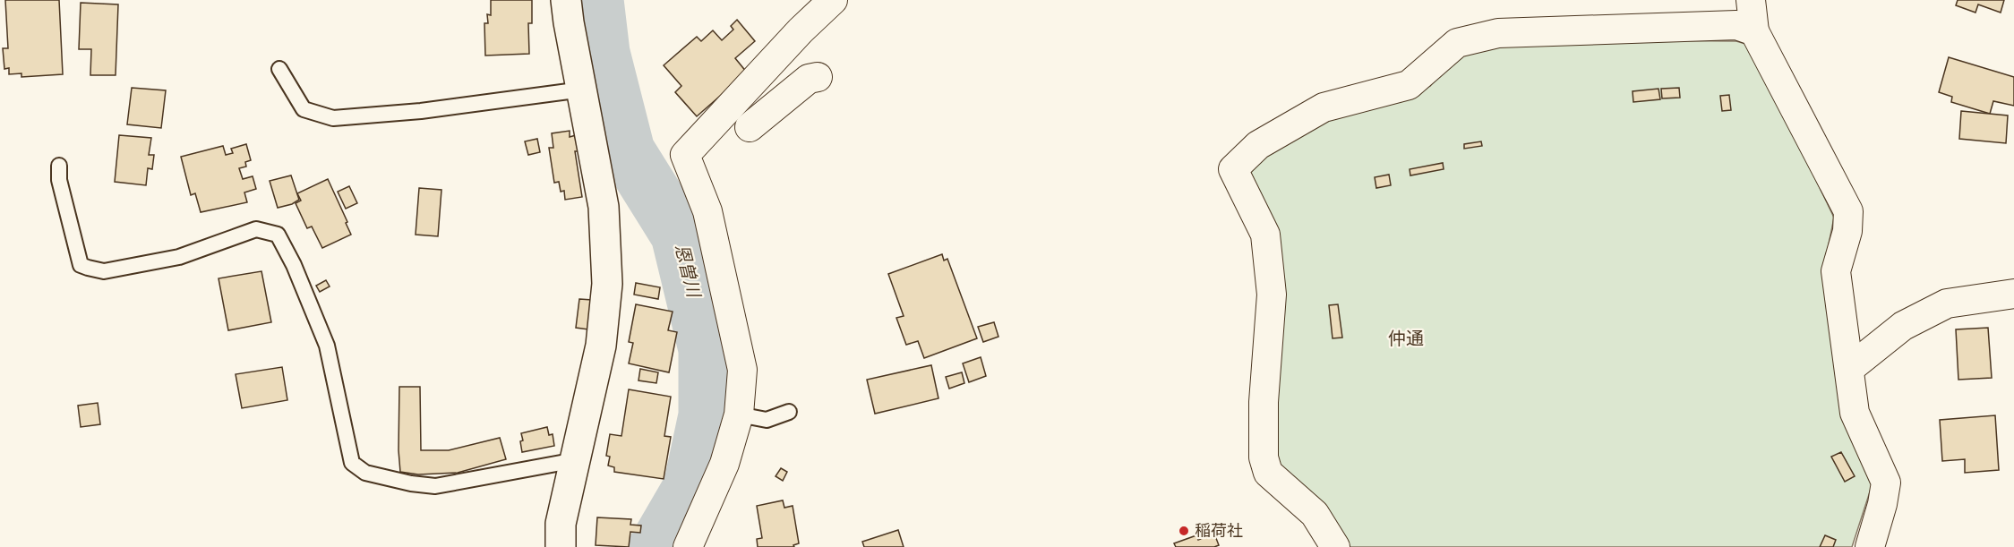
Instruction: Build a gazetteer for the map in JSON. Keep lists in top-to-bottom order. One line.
{"districts":["仲通"],"water":["恩曽川"],"places":["稲荷社"]}
